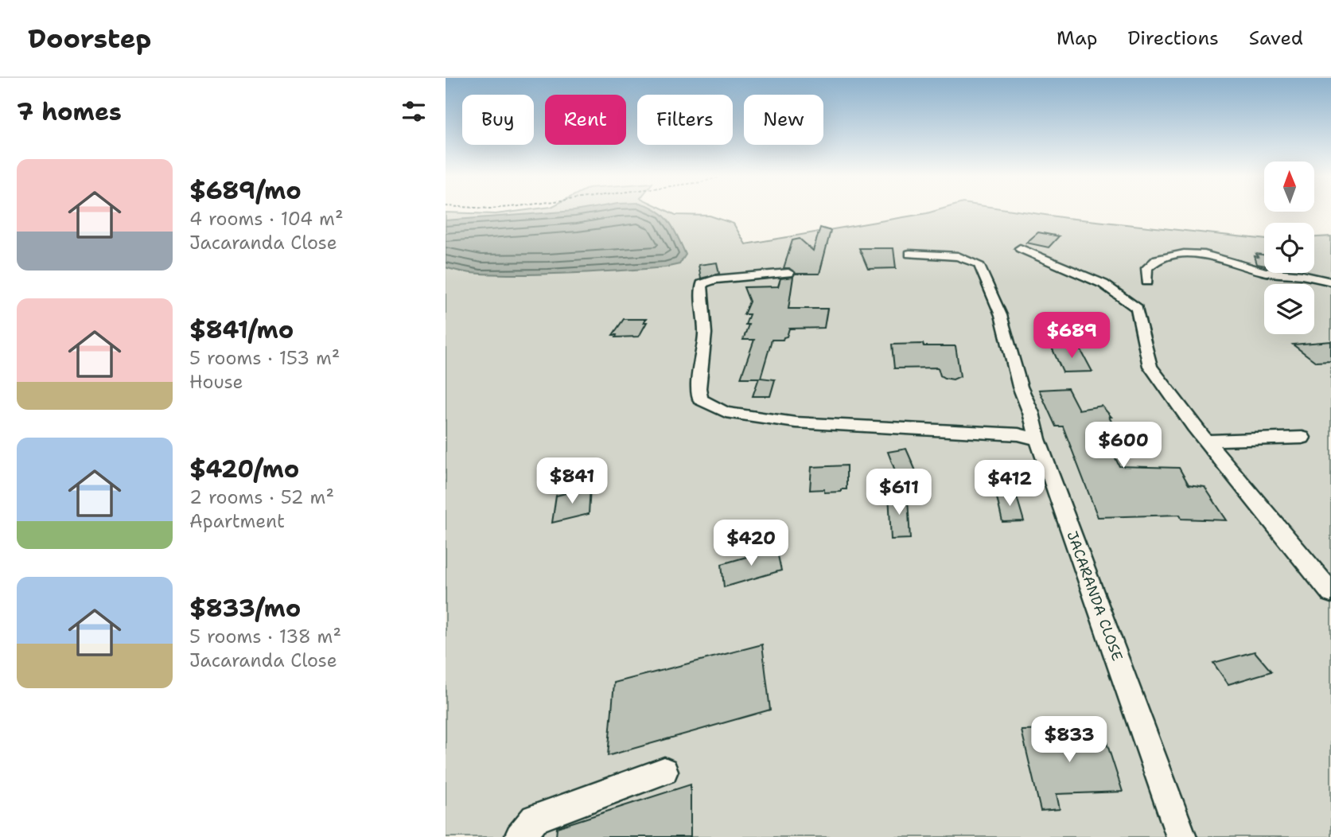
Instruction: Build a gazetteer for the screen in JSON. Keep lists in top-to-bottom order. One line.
{"streets":{"street":["JACARANDA CLOSE"]},"north":"top","page":{"header":"Doorstep","nav":["Map","Directions","Saved"],"heading":"7 homes","chip":["Buy","Rent","Filters","New"],"list":[{"name":"$689/mo","note":"4 rooms · 104 m² · Jacaranda Close"},{"name":"$841/mo","note":"5 rooms · 153 m² · House"},{"name":"$420/mo","note":"2 rooms · 52 m² · Apartment"},{"name":"$833/mo","note":"5 rooms · 138 m² · Jacaranda Close"}],"price":["$689","$600","$841","$412","$611","$420","$833"]}}
